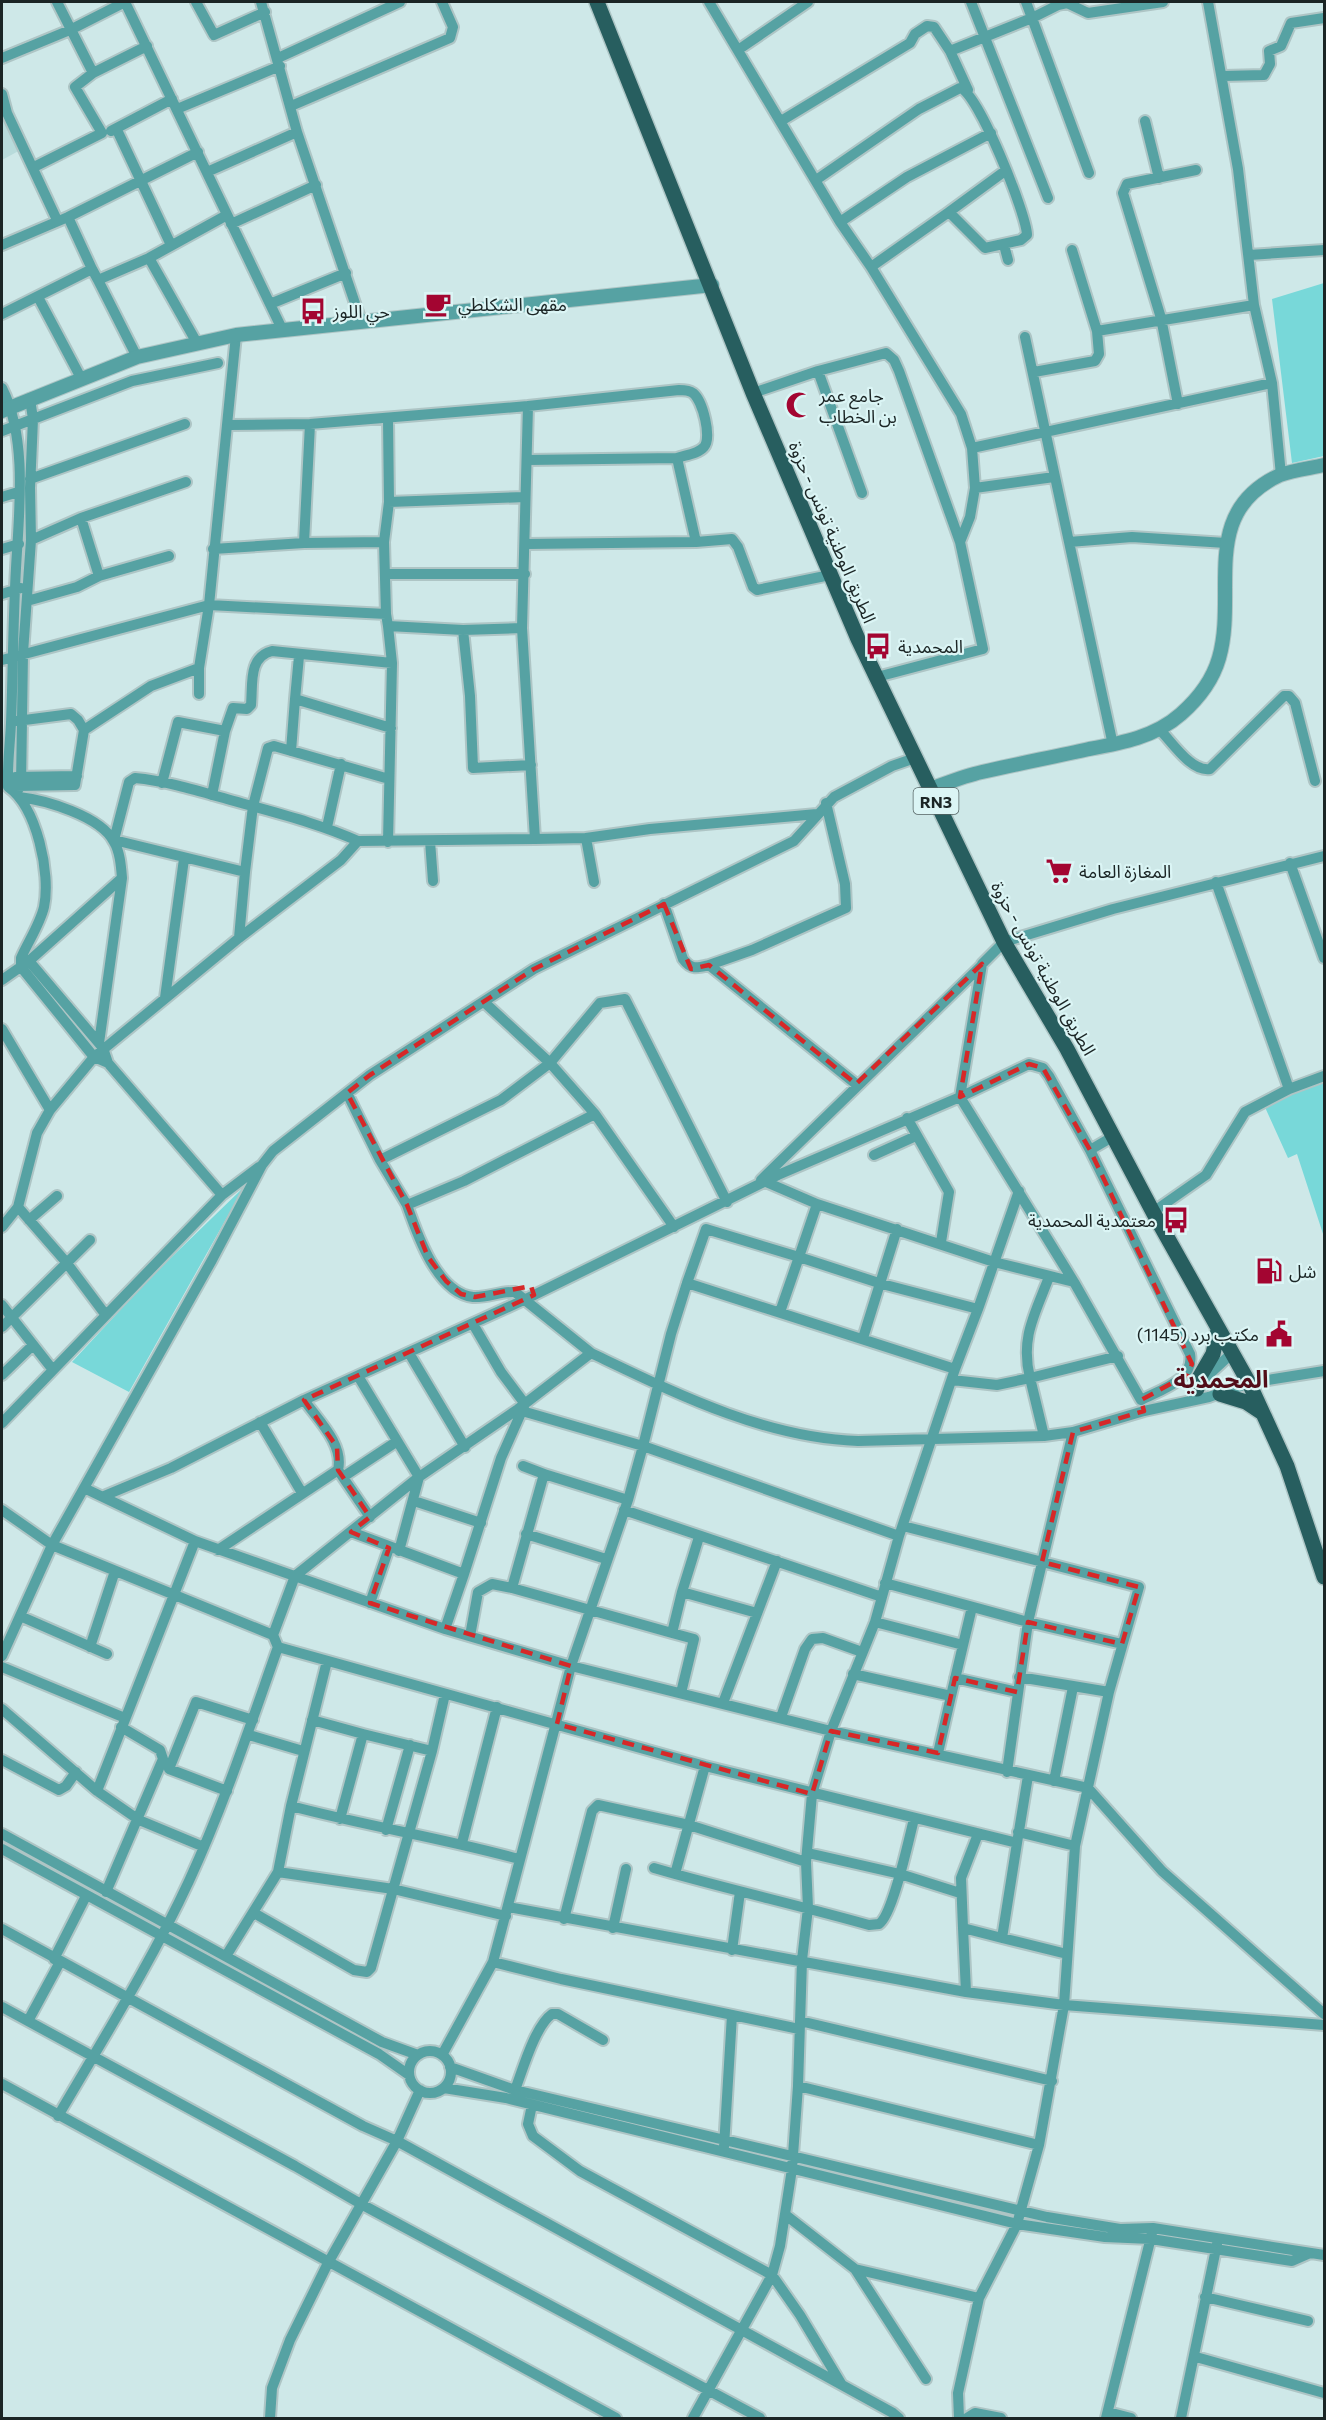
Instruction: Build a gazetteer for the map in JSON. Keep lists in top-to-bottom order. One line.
{"streets":{"main road":["الطريق الوطنية تونس - حزوة","RN3"]},"districts":["المحمدية"],"places":{"cafe":["مقهى الشكلطي"],"bus stop":["حي اللوز","المحمدية","معتمدية المحمدية"],"mosque":["جامع عمر بن الخطاب"],"supermarket":["المغازة العامة"],"fuel station":["شل"],"public building":["مكتب برد (1145)"]}}
